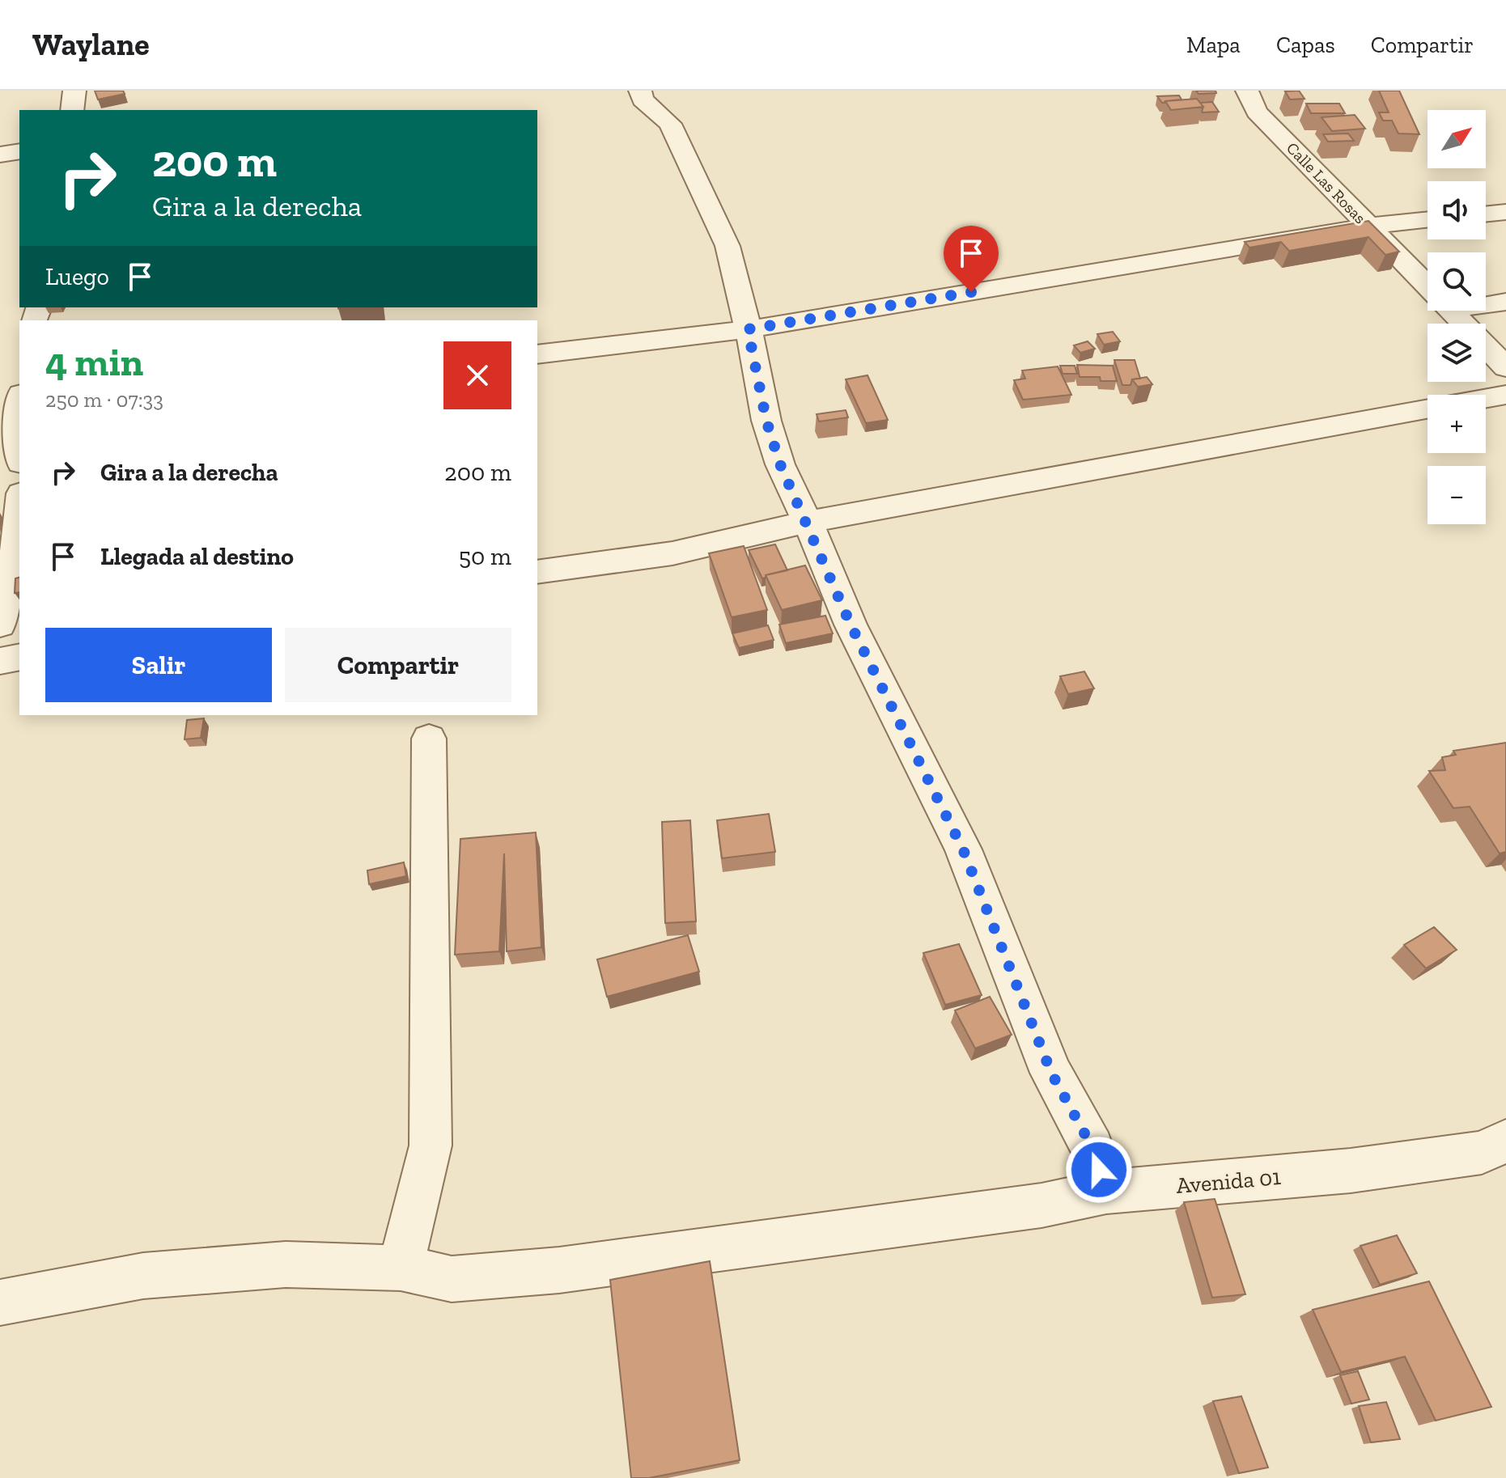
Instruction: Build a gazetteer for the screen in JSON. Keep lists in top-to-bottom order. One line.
{"streets":{"street":["Calle Las Rosas","Avenida 01"]},"north":"top right","page":{"header":"Waylane","nav":["Mapa","Capas","Compartir"],"map_buttons":["+","−"],"turn":["200 m","Gira a la derecha"],"then":"Luego","heading":["4 min","250 m · 07:33"],"list":[{"name":"Gira a la derecha","value":"200 m"},{"name":"Llegada al destino","value":"50 m"}],"buttons":["Salir","Compartir"]}}
